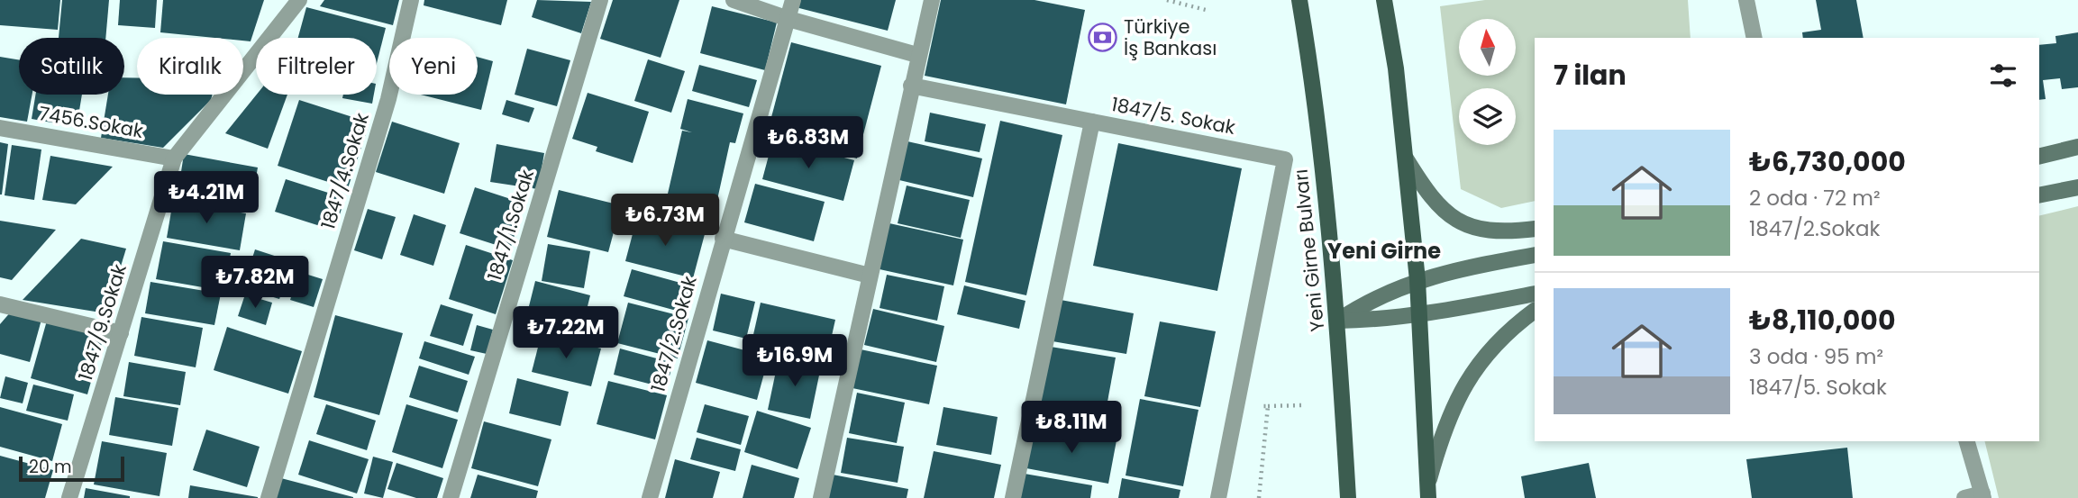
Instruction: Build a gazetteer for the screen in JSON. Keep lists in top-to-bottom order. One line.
{"streets":{"main road":["Yeni Girne Bulvarı"],"street":["1847/5. Sokak","7456.Sokak","1847/4.Sokak","1847/1.Sokak","1847/9.Sokak","1847/2.Sokak"]},"crossings":[["7456.Sokak","1847/9.Sokak"]],"districts":["Yeni Girne"],"places":{"bank":["Türkiye İş Bankası"]},"scale_bar":"20 m","north":"top","page":{"chip":["Satılık","Kiralık","Filtreler","Yeni"],"heading":"7 ilan","list":[{"name":"₺6,730,000","note":"2 oda · 72 m² · 1847/2.Sokak"},{"name":"₺8,110,000","note":"3 oda · 95 m² · 1847/5. Sokak"}],"price":["₺6.83M","₺4.21M","₺6.73M","₺7.82M","₺7.22M","₺16.9M","₺8.11M"],"scale":"20 m"}}
